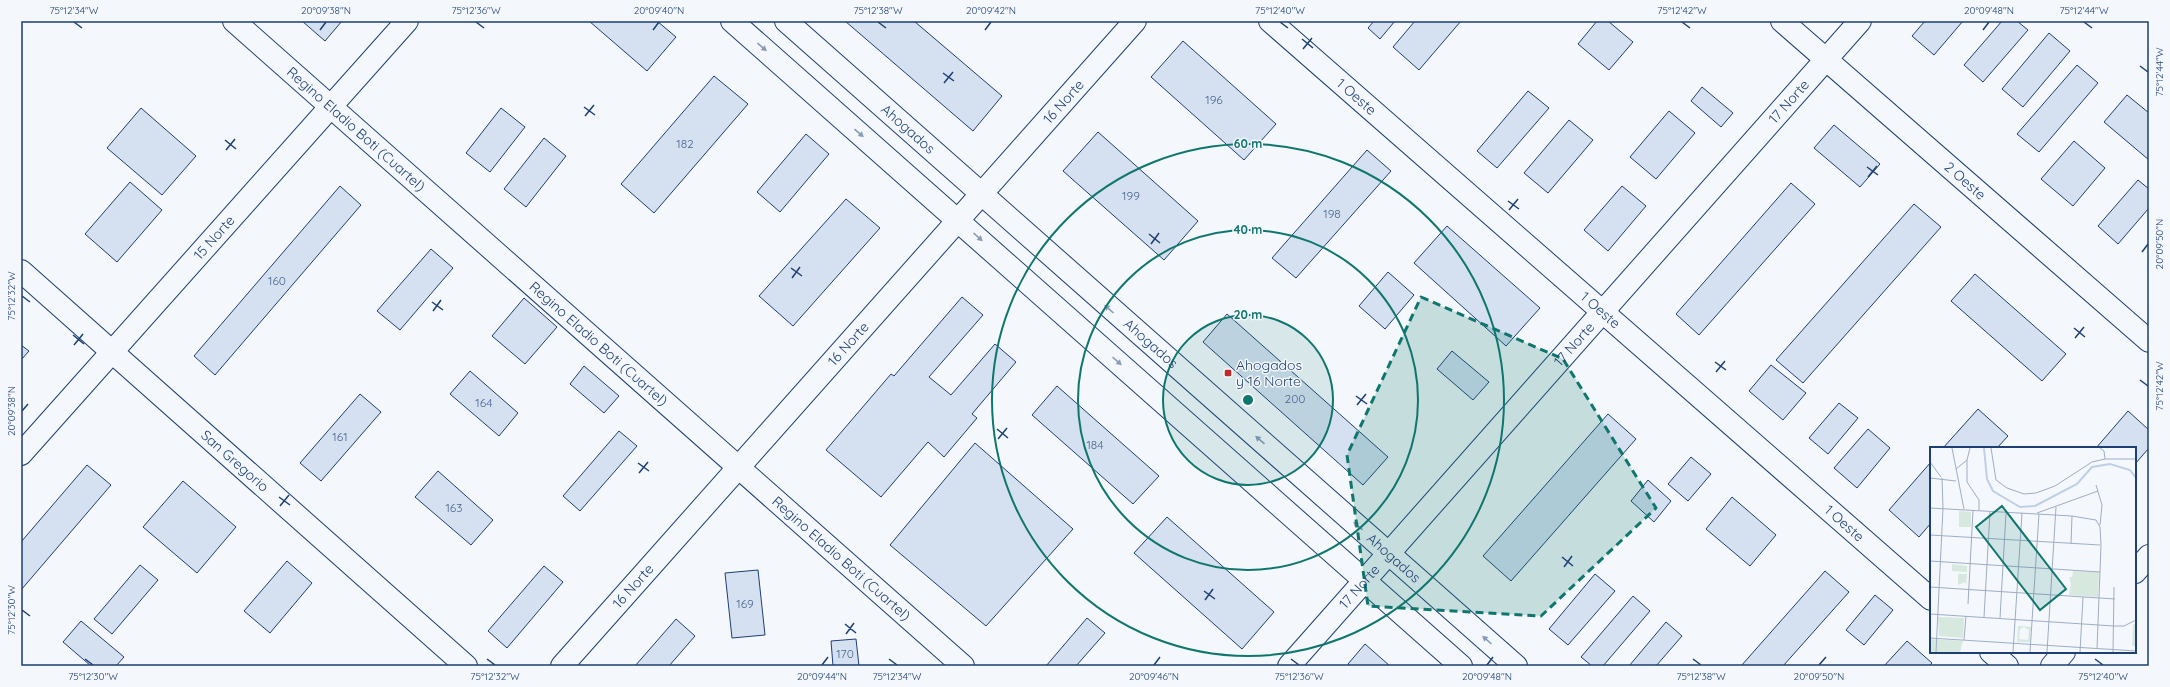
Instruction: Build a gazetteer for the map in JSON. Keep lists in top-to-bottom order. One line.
{"streets":{"street":["1 Oeste","16 Norte","17 Norte","Regino Eladio Boti (Cuartel)","Ahogados","2 Oeste","15 Norte","San Gregorio"]},"crossings":[["1 Oeste","17 Norte"],["16 Norte","Regino Eladio Boti (Cuartel)"],["16 Norte","Ahogados"],["17 Norte","Ahogados"],["17 Norte","2 Oeste"],["Regino Eladio Boti (Cuartel)","15 Norte"],["15 Norte","San Gregorio"]],"places":{"transit":["Ahogados y 16 Norte"]},"house_numbers":["196","182","199","198","160","200","164","161","184","163","169","170"],"coordinates":["75°12'34\"W","20°09'38\"N","75°12'36\"W","20°09'40\"N","75°12'38\"W","20°09'42\"N","75°12'40\"W","75°12'42\"W","20°09'48\"N","75°12'44\"W","20°09'50\"N","75°12'32\"W","75°12'30\"W","20°09'44\"N","20°09'46\"N"],"rings":["60 m","40 m","20 m"]}
